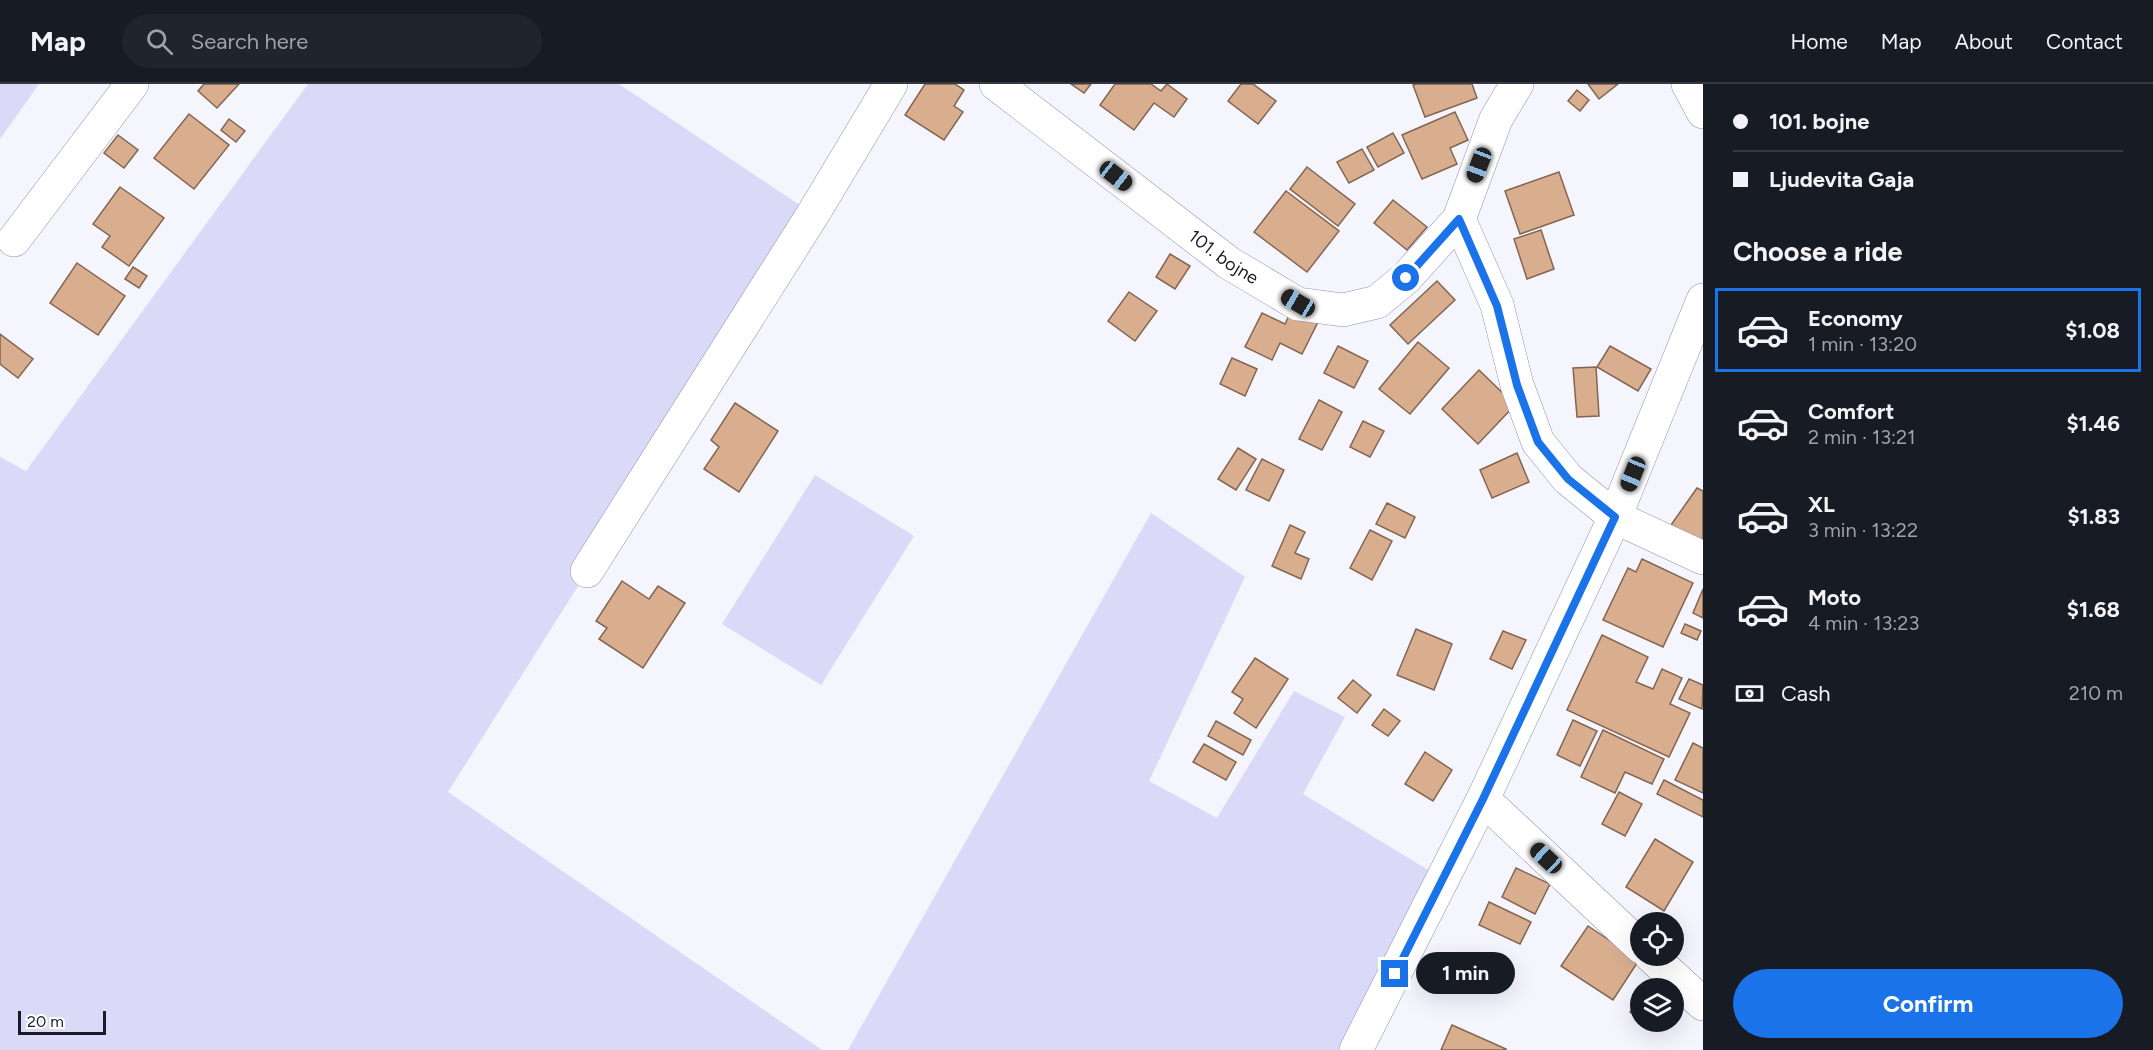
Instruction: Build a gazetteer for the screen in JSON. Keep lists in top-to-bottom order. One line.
{"streets":{"street":["101. bojne"]},"scale_bar":"20 m","page":{"header":"Map","search":"Search here","nav":["Home","Map","About","Contact"],"banner":["101. bojne","Ljudevita Gaja"],"heading":"Choose a ride","list":[{"name":"Economy","note":"1 min · 13:20","value":"$1.08"},{"name":"Comfort","note":"2 min · 13:21","value":"$1.46"},{"name":"XL","note":"3 min · 13:22","value":"$1.83"},{"name":"Moto","note":"4 min · 13:23","value":"$1.68"}],"pay":["Cash","210 m"],"bubble":"1 min","buttons":"Confirm","scale":"20 m"}}
